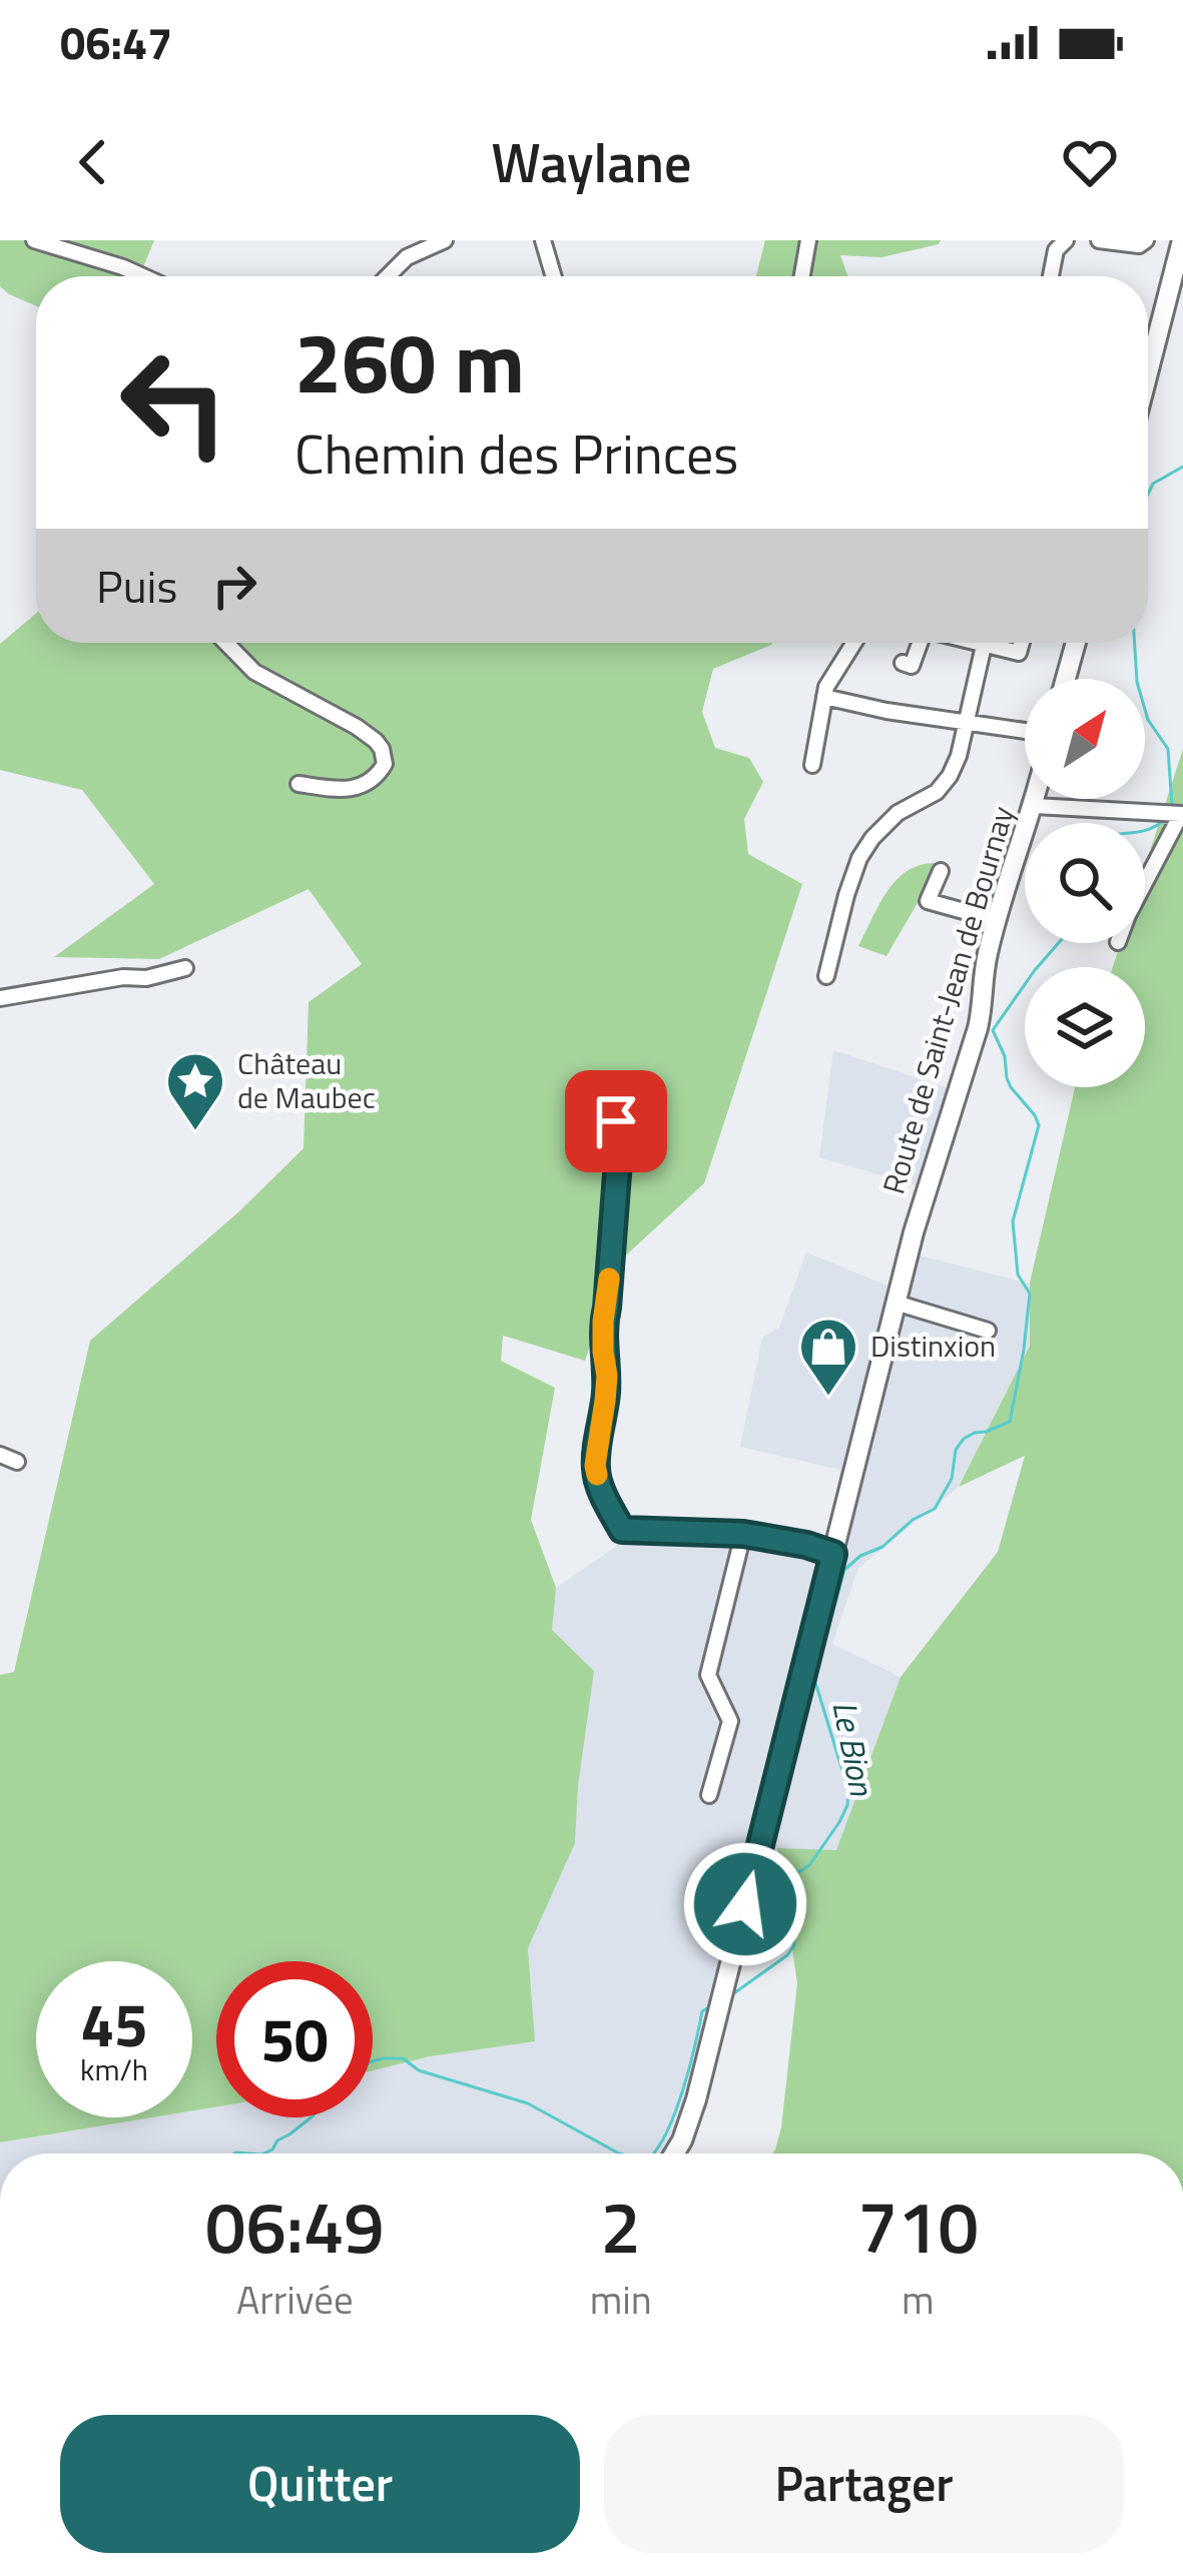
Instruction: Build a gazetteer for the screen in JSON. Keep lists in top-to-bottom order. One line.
{"streets":{"main road":["Route de Saint-Jean de Bournay"]},"water":["Le Bion"],"places":{"place":["Château de Maubec"],"shop":["Distinxion"]},"north":"top right","page":{"status":"06:47","header":"Waylane","turn":["260 m","Chemin des Princes"],"then":"Puis","speed":"45 km/h","limit":"50","eta":["06:49","Arrivée","2","min","710","m"],"buttons":["Quitter","Partager"]}}
